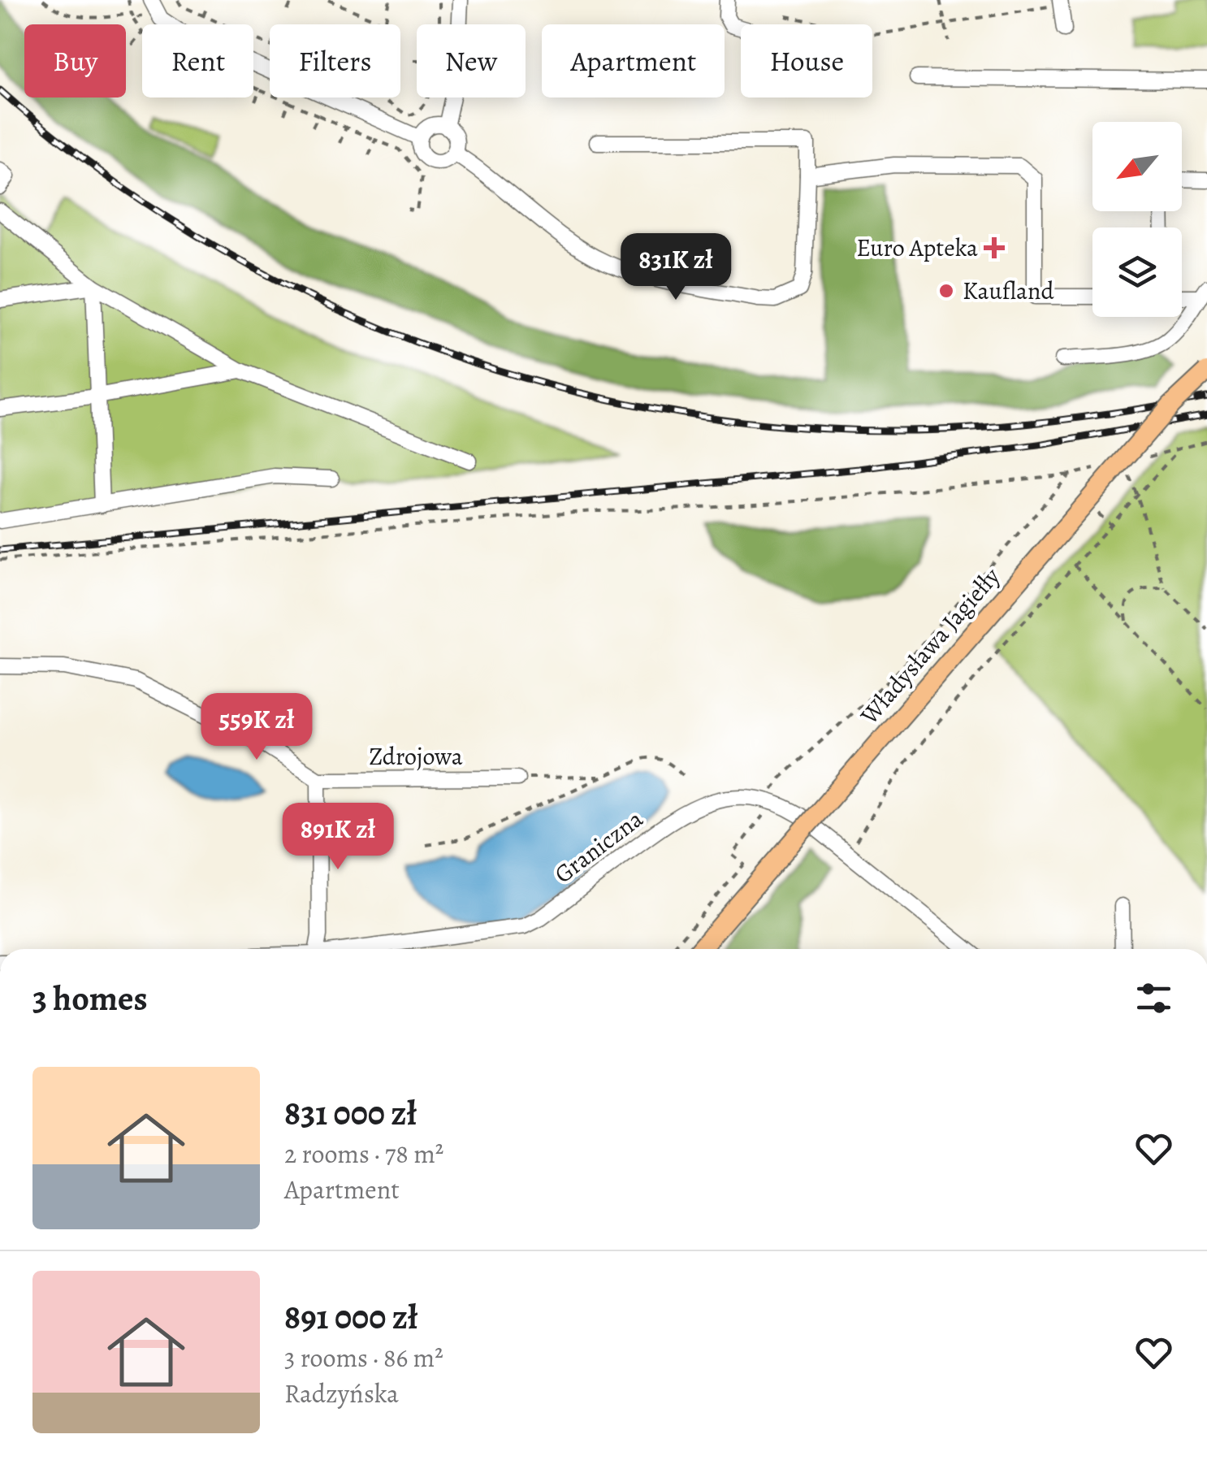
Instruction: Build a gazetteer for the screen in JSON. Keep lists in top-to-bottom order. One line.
{"streets":{"main road":["Władysława Jagiełły"],"street":["Zdrojowa","Graniczna"]},"places":{"health":["Euro Apteka"],"other":["Kaufland"]},"north":"bottom left","page":{"chip":["Buy","Rent","Filters","New","Apartment","House"],"price":["831K zł","559K zł","891K zł"],"heading":"3 homes","list":[{"name":"831 000 zł","note":"2 rooms · 78 m² · Apartment"},{"name":"891 000 zł","note":"3 rooms · 86 m² · Radzyńska"}]}}
